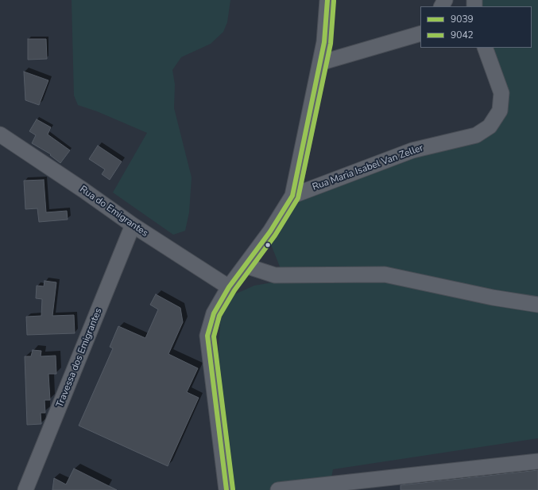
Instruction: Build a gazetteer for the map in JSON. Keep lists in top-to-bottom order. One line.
{"streets":{"street":["Rua Maria Isabel Van Zeller","Rua do Emigrantes","Travessa dos Emigrantes"]},"crossings":[["Rua do Emigrantes","Travessa dos Emigrantes"]],"lines":["transit line 9039","transit line 9042"],"legend":["9039","9042"]}
